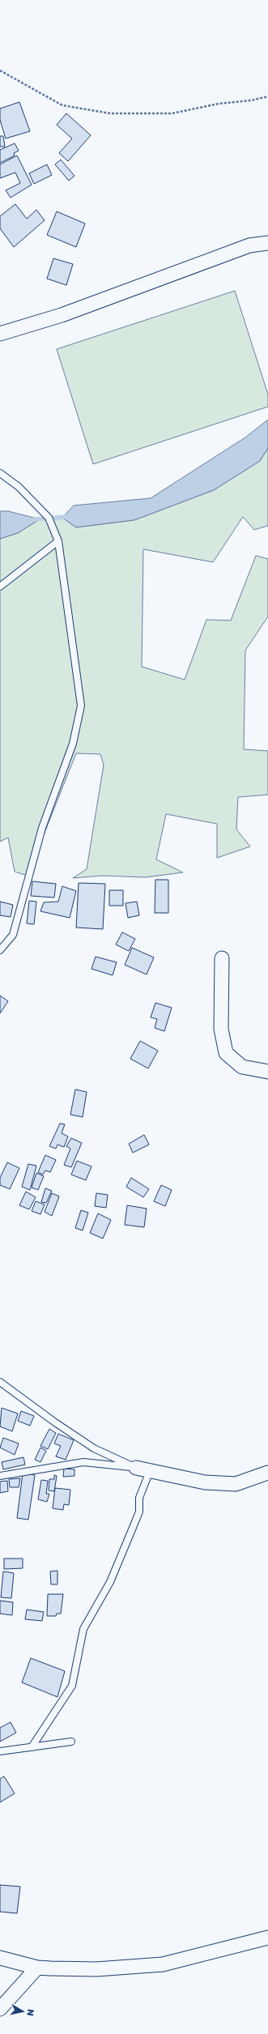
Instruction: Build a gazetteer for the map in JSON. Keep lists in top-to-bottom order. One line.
{"north":"right"}
